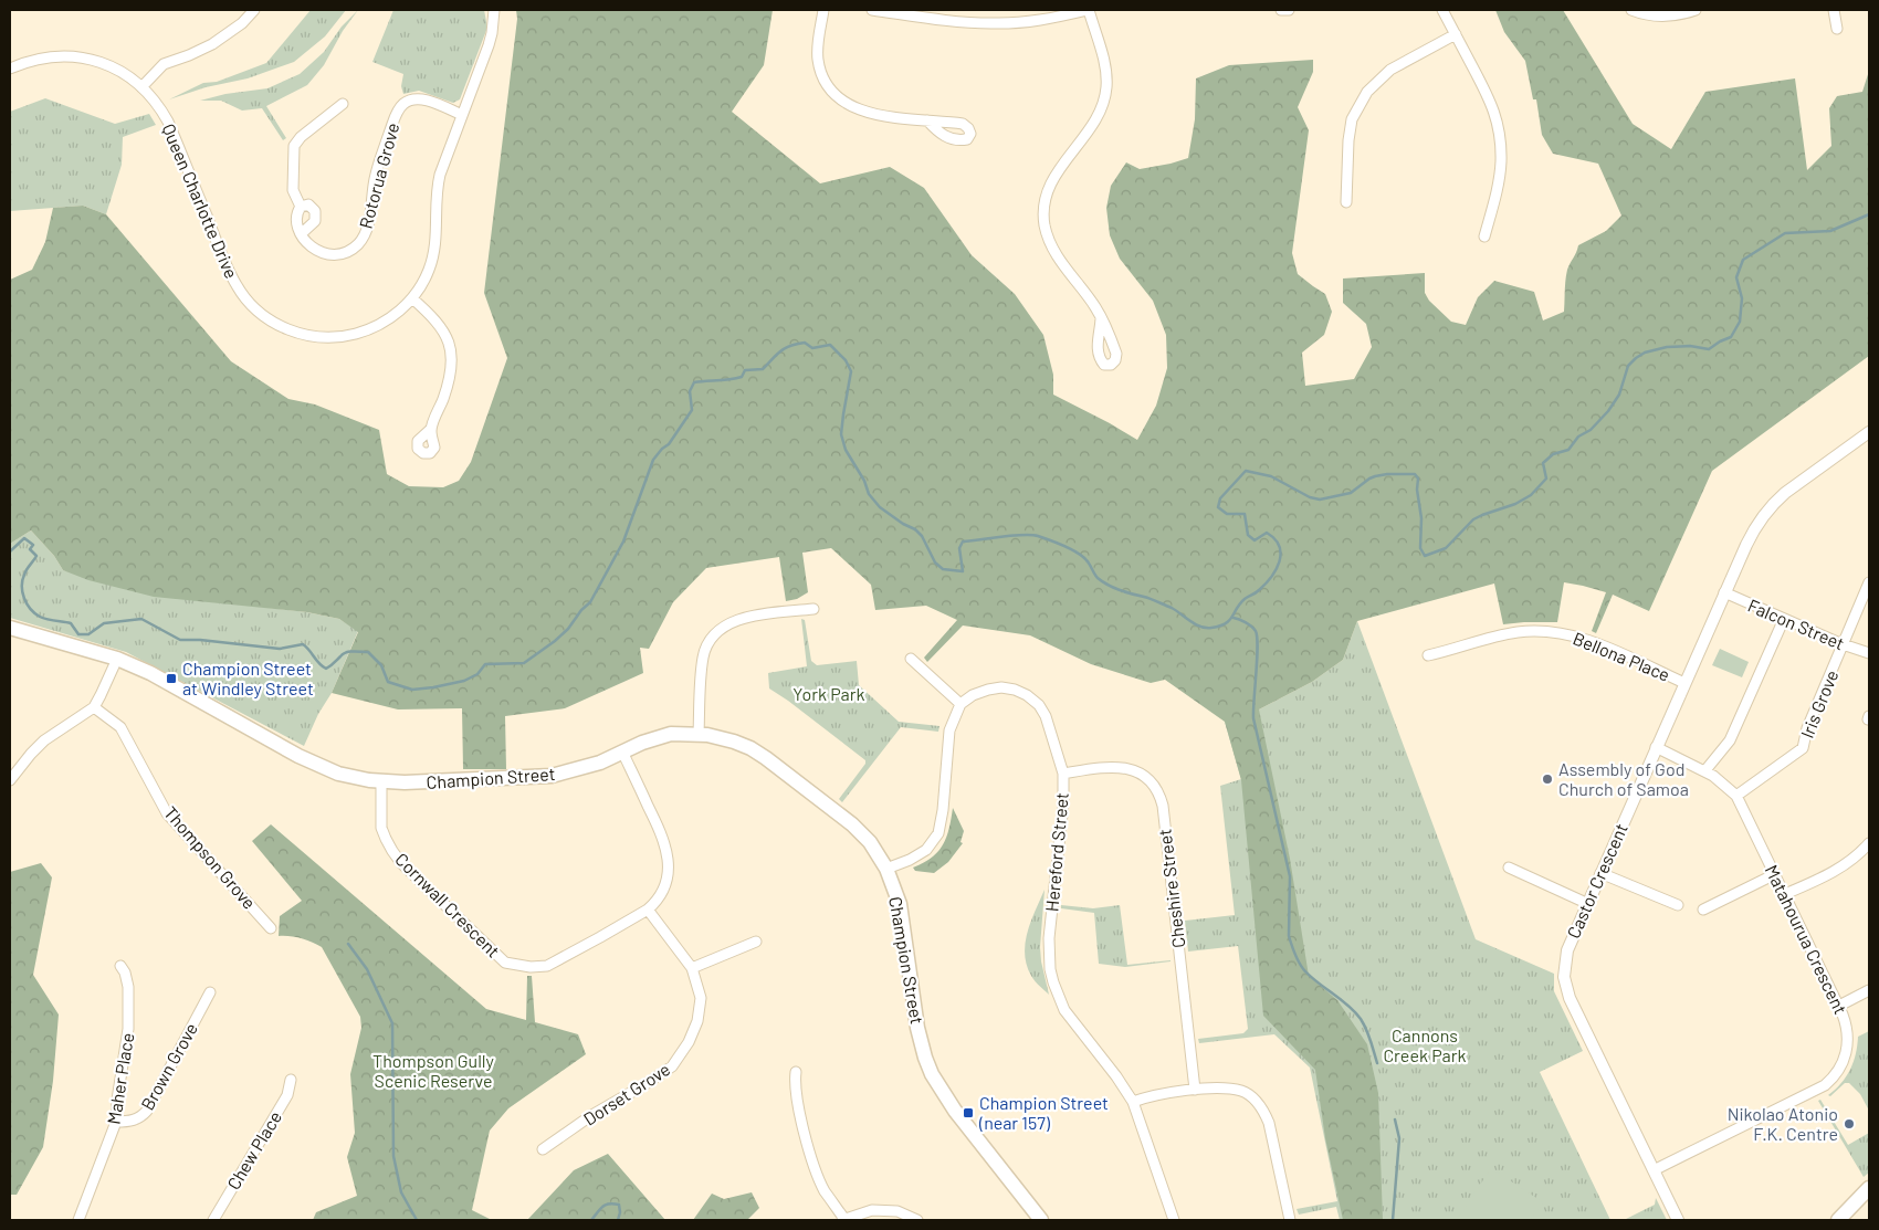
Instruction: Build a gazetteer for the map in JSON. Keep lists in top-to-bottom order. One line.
{"streets":{"main road":["Champion Street"],"street":["Rotorua Grove","Queen Charlotte Drive","Falcon Street","Bellona Place","Iris Grove","Hereford Street","Thompson Grove","Castor Crescent","Cheshire Street","Cornwall Crescent","Matahourua Crescent","Brown Grove","Maher Place","Dorset Grove","Chew Place"]},"crossings":[["Rotorua Grove","Queen Charlotte Drive"],["Falcon Street","Iris Grove"],["Falcon Street","Castor Crescent"],["Bellona Place","Castor Crescent"],["Iris Grove","Matahourua Crescent"],["Champion Street","Cornwall Crescent"],["Hereford Street","Cheshire Street"],["Castor Crescent","Matahourua Crescent"],["Cornwall Crescent","Dorset Grove"],["Brown Grove","Maher Place"]],"parks":["York Park","Cannons Creek Park","Thompson Gully Scenic Reserve"],"places":{"transit":["Champion Street at Windley Street","Champion Street (near 157)"],"other":["Assembly of God Church of Samoa","Nikolao Atonio F.K. Centre"]}}
